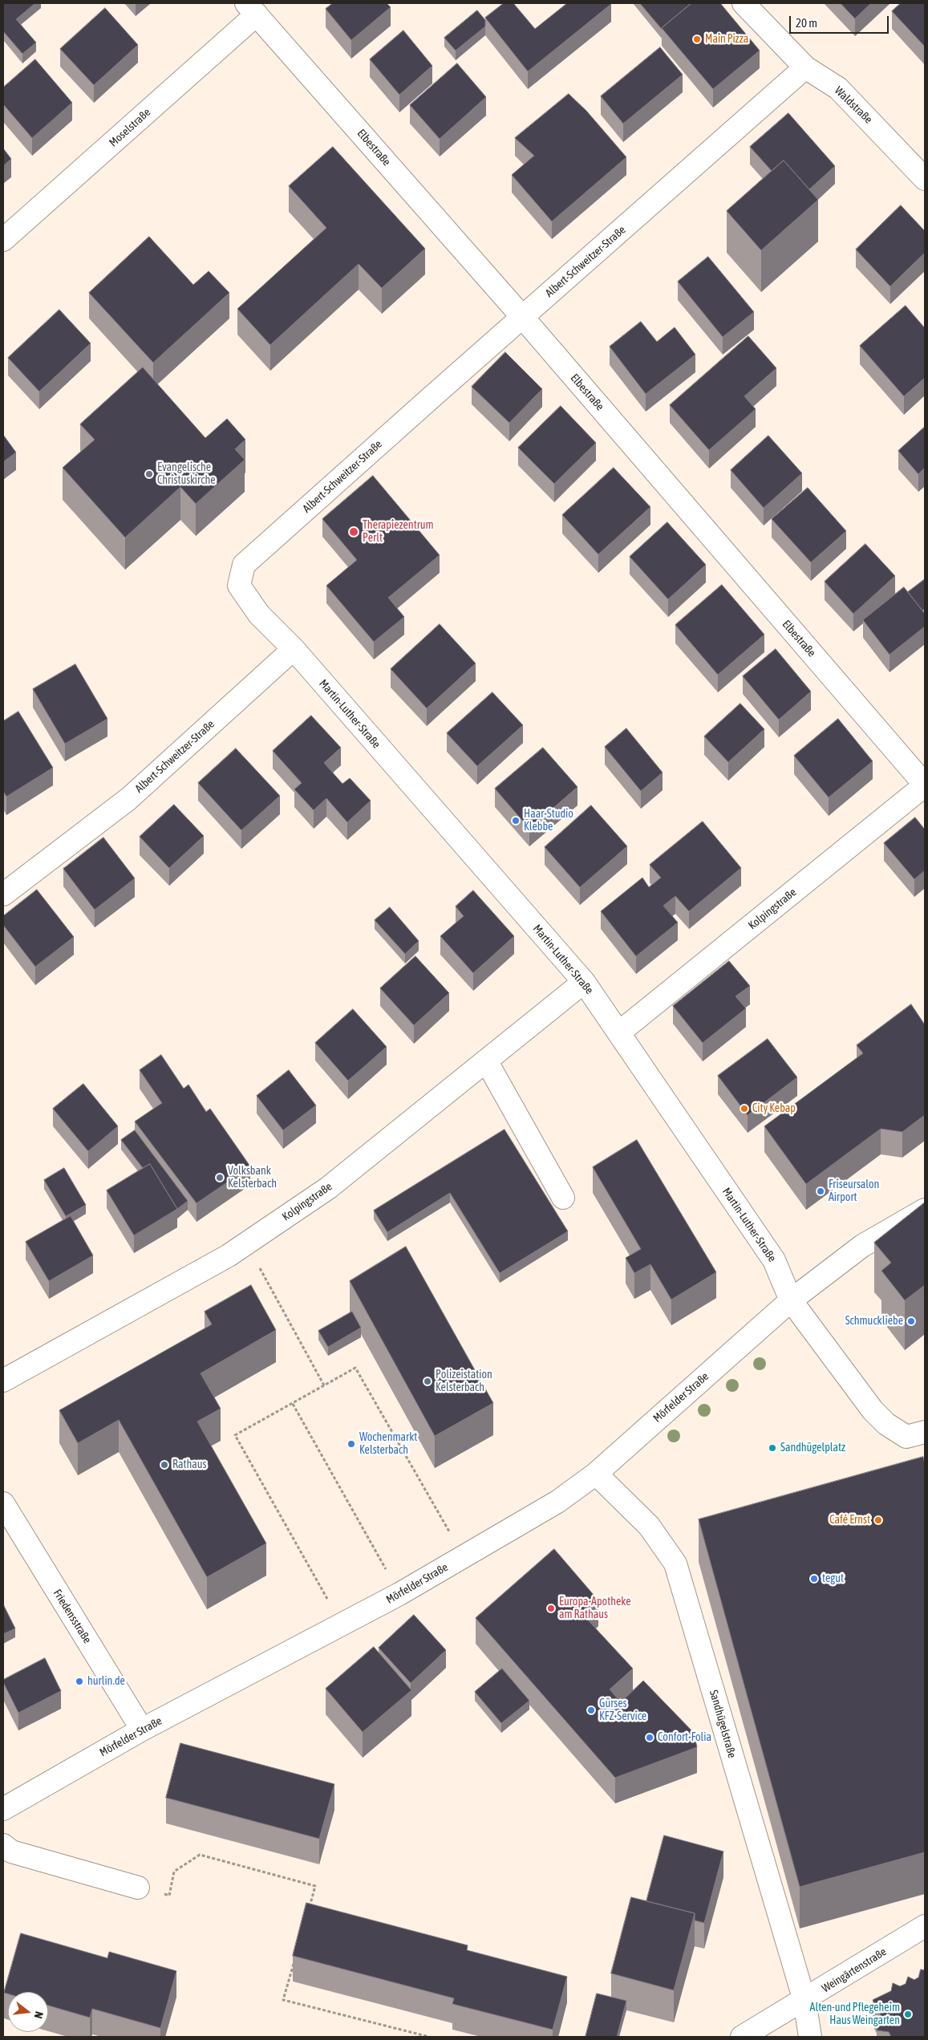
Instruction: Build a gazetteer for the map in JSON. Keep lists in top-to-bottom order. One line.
{"streets":{"street":["Waldstraße","Moselstraße","Elbestraße","Albert-Schweitzer-Straße","Martin-Luther-Straße","Kolpingstraße","Mörfelder Straße","Friedensstraße","Sandhügelstraße","Weingärtenstraße"]},"crossings":[["Waldstraße","Albert-Schweitzer-Straße"],["Moselstraße","Elbestraße"],["Elbestraße","Albert-Schweitzer-Straße"],["Elbestraße","Kolpingstraße"],["Albert-Schweitzer-Straße","Martin-Luther-Straße"],["Martin-Luther-Straße","Kolpingstraße"],["Martin-Luther-Straße","Mörfelder Straße"],["Mörfelder Straße","Friedensstraße"],["Mörfelder Straße","Sandhügelstraße"],["Sandhügelstraße","Weingärtenstraße"]],"places":["Main Pizza","Evangelische Christuskirche","Therapiezentrum Perlt","Haar-Studio Klebbe","City Kebap","Volksbank Kelsterbach","Friseursalon Airport","Schmuckliebe","Polizeistation Kelsterbach","Wochenmarkt Kelsterbach","Sandhügelplatz","Rathaus","Café Ernst","tegut","Europa-Apotheke am Rathaus","hurlin.de","Gürses KFZ-Service","Confort-Folia","Alten-und Pflegeheim Haus Weingarten"],"scale_bar":"20 m","north":"right"}
